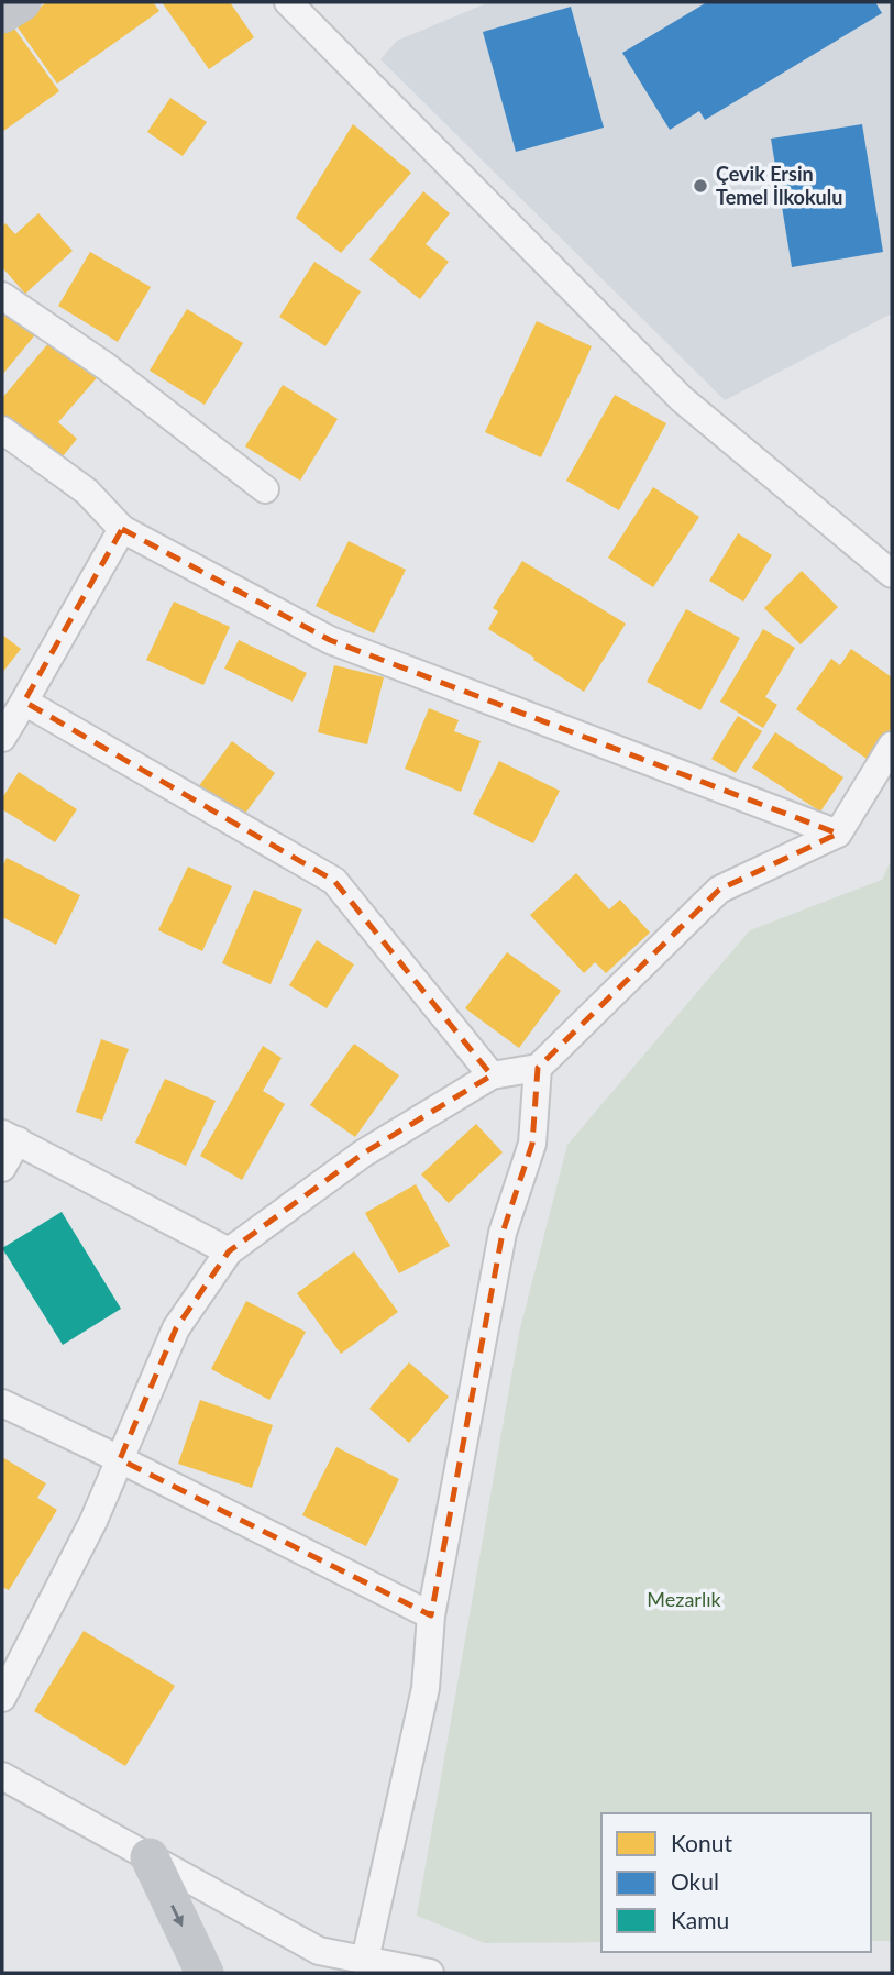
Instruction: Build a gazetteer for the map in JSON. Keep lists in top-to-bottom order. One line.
{"parks":["Mezarlık"],"places":["Çevik Ersin Temel İlkokulu"],"legend":["Konut","Okul","Kamu"]}
